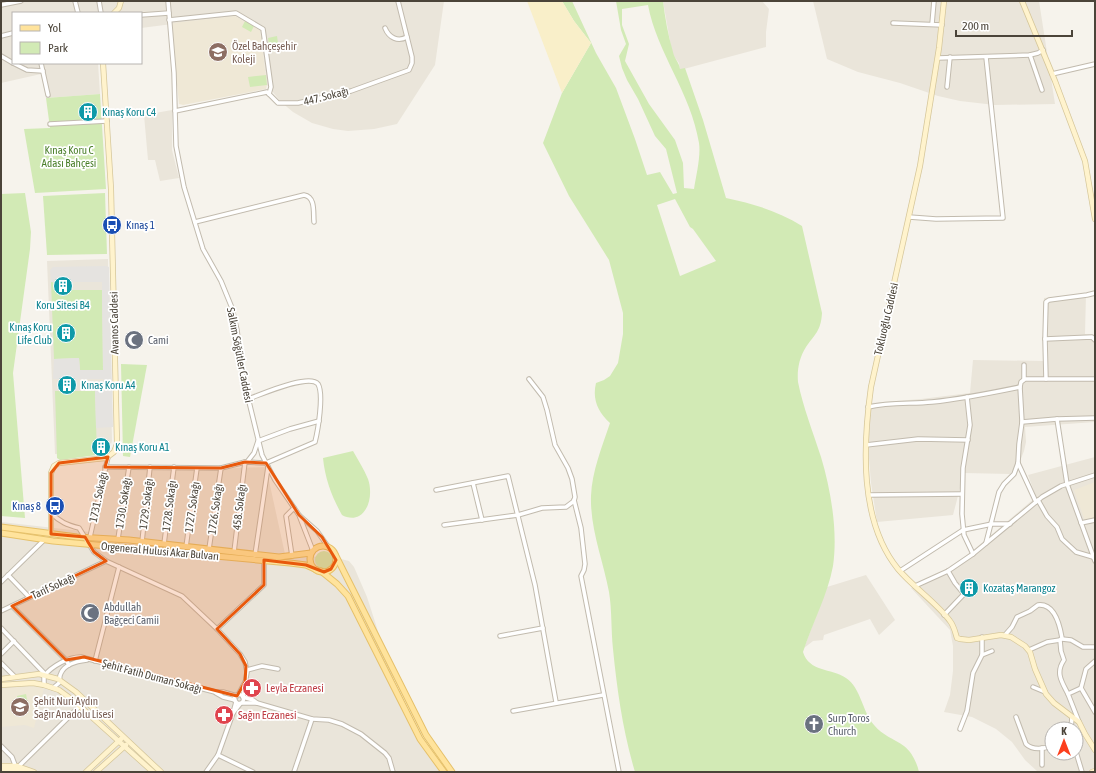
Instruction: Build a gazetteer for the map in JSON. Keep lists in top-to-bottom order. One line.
{"streets":{"main road":["Orgeneral Hulusi Akar Bulvarı"],"street":["447. Sokağı","Tokluoğlu Caddesi","Avanos Caddesi","Salkım Söğütler Caddesi","1731. Sokağı","1730. Sokağı","1729. Sokağı","1728. Sokağı","1727. Sokağı","458. Sokağı","1726. Sokağı","Tarif Sokağı","Şehit Fatih Duman Sokağı"]},"crossings":[["Avanos Caddesi","1731. Sokağı"],["Salkım Söğütler Caddesi","Orgeneral Hulusi Akar Bulvarı"],["1731. Sokağı","Orgeneral Hulusi Akar Bulvarı"],["1730. Sokağı","Orgeneral Hulusi Akar Bulvarı"],["1729. Sokağı","Orgeneral Hulusi Akar Bulvarı"],["1728. Sokağı","Orgeneral Hulusi Akar Bulvarı"],["1727. Sokağı","Orgeneral Hulusi Akar Bulvarı"],["458. Sokağı","Orgeneral Hulusi Akar Bulvarı"],["1726. Sokağı","Orgeneral Hulusi Akar Bulvarı"]],"parks":["Kınaş Koru C Adası Bahçesi"],"places":{"school or university":["Özel Bahçeşehir Koleji","Şehit Nuri Aydın Sağır Anadolu Lisesi"],"building":["Kınaş Koru C4","Koru Sitesi B4","Kınaş Koru Life Club","Kınaş Koru A4","Kınaş Koru A1","Kozataş Marangoz"],"bus stop":["Kınaş 1","Kınaş 8"],"mosque":["Cami","Abdullah Bağçeci Camii"],"pharmacy":["Leyla Eczanesi","Sağın Eczanesi"],"church":["Surp Toros Church"]},"legend":["Yol","Park"],"scale_bar":"200 m","north":"top"}
